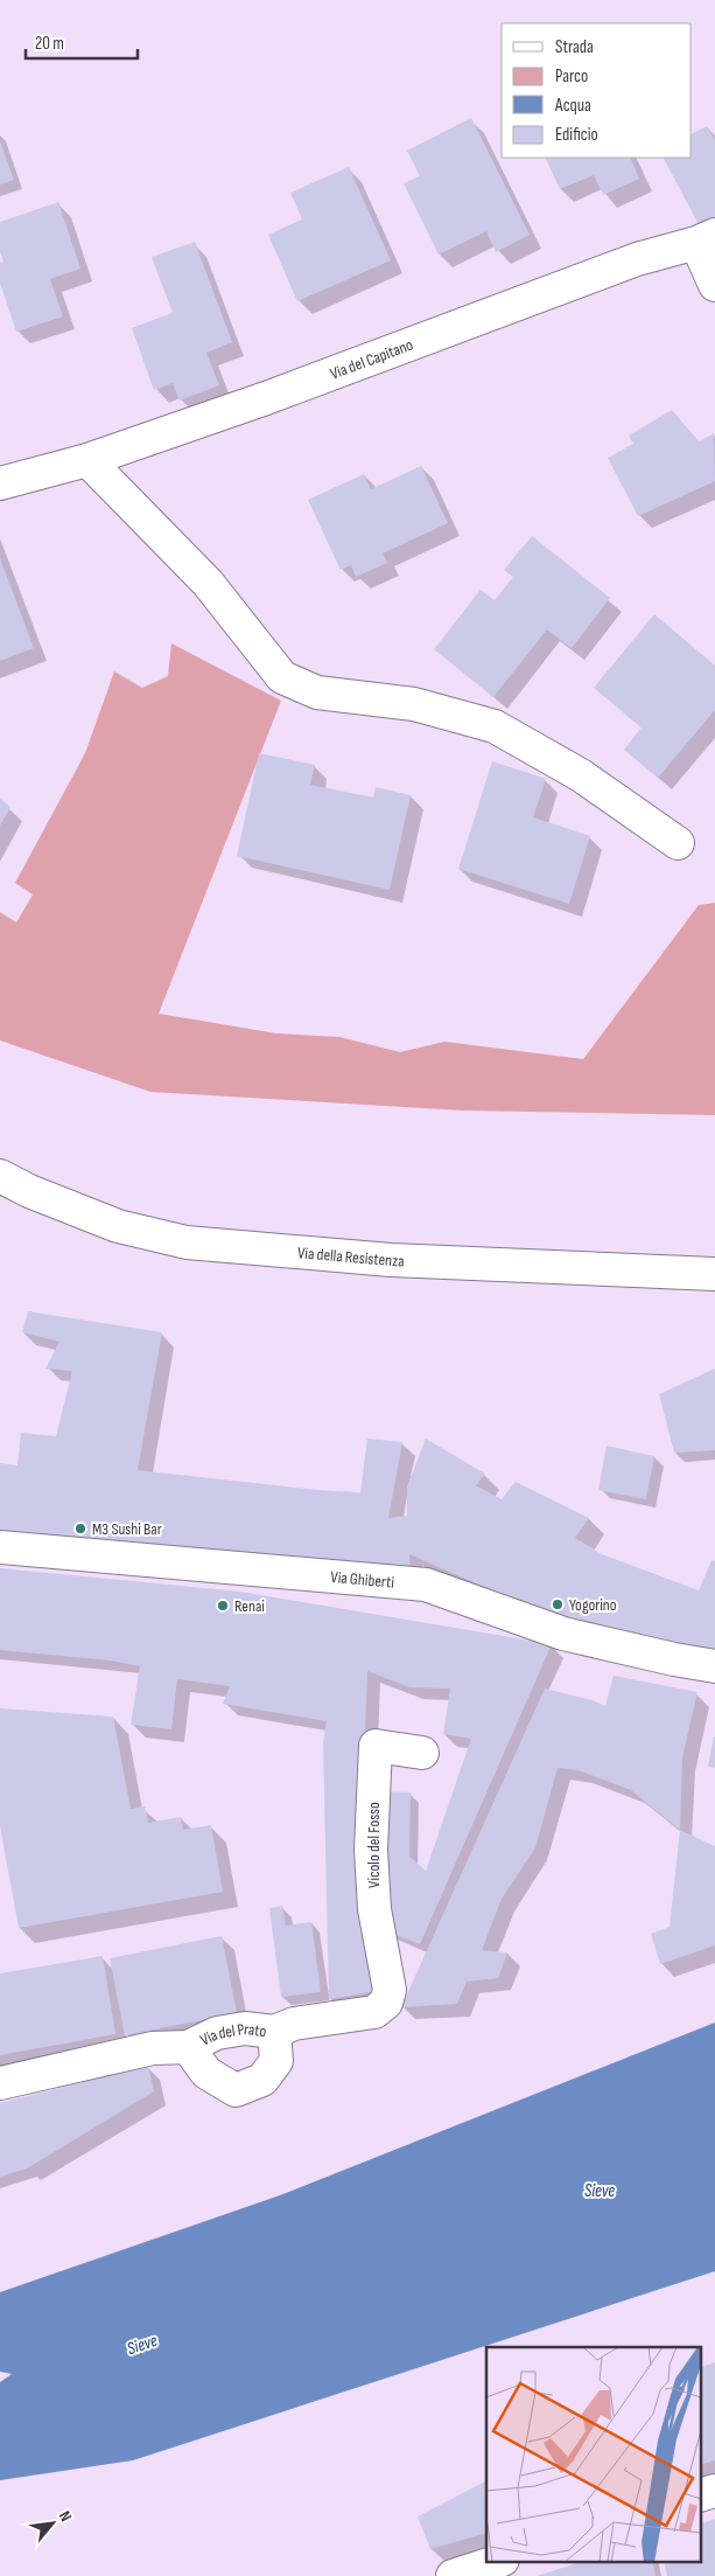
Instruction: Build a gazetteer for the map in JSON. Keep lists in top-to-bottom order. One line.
{"streets":{"street":["Via del Capitano","Via della Resistenza","Via Ghiberti","Vicolo del Fosso","Via del Prato"]},"crossings":[["Vicolo del Fosso","Via del Prato"]],"water":["Sieve"],"places":["M3 Sushi Bar","Yogorino","Renai"],"legend":["Strada","Parco","Acqua","Edificio"],"scale_bar":"20 m","north":"top right"}
